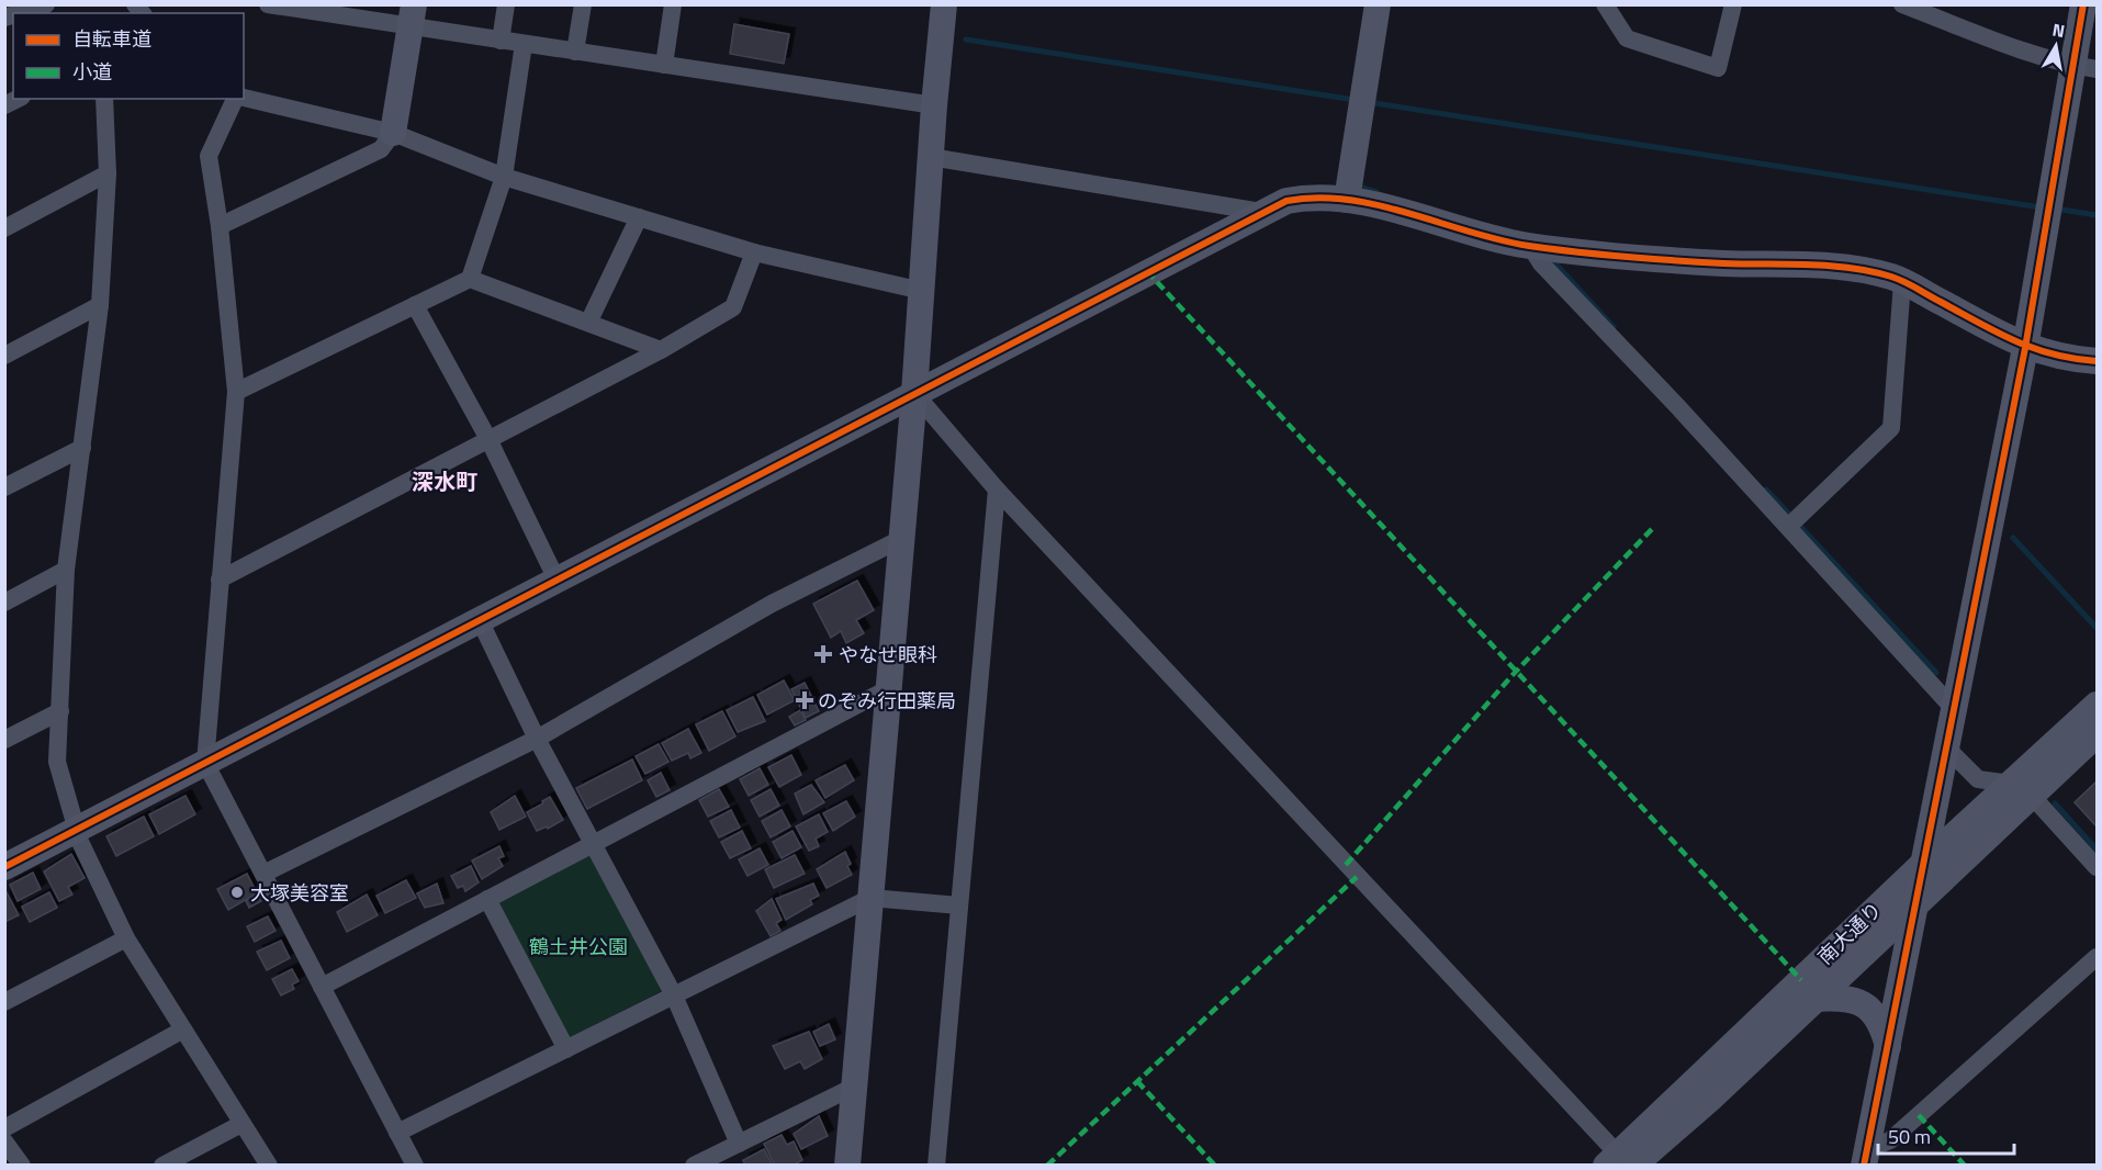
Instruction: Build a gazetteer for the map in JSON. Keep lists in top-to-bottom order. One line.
{"streets":{"street":["南大通り"]},"districts":["深水町"],"parks":["鶴土井公園"],"places":{"health":["やなせ眼科","のぞみ行田薬局"],"other":["大塚美容室"]},"legend":["自転車道","小道"],"scale_bar":"50 m","north":"top"}
